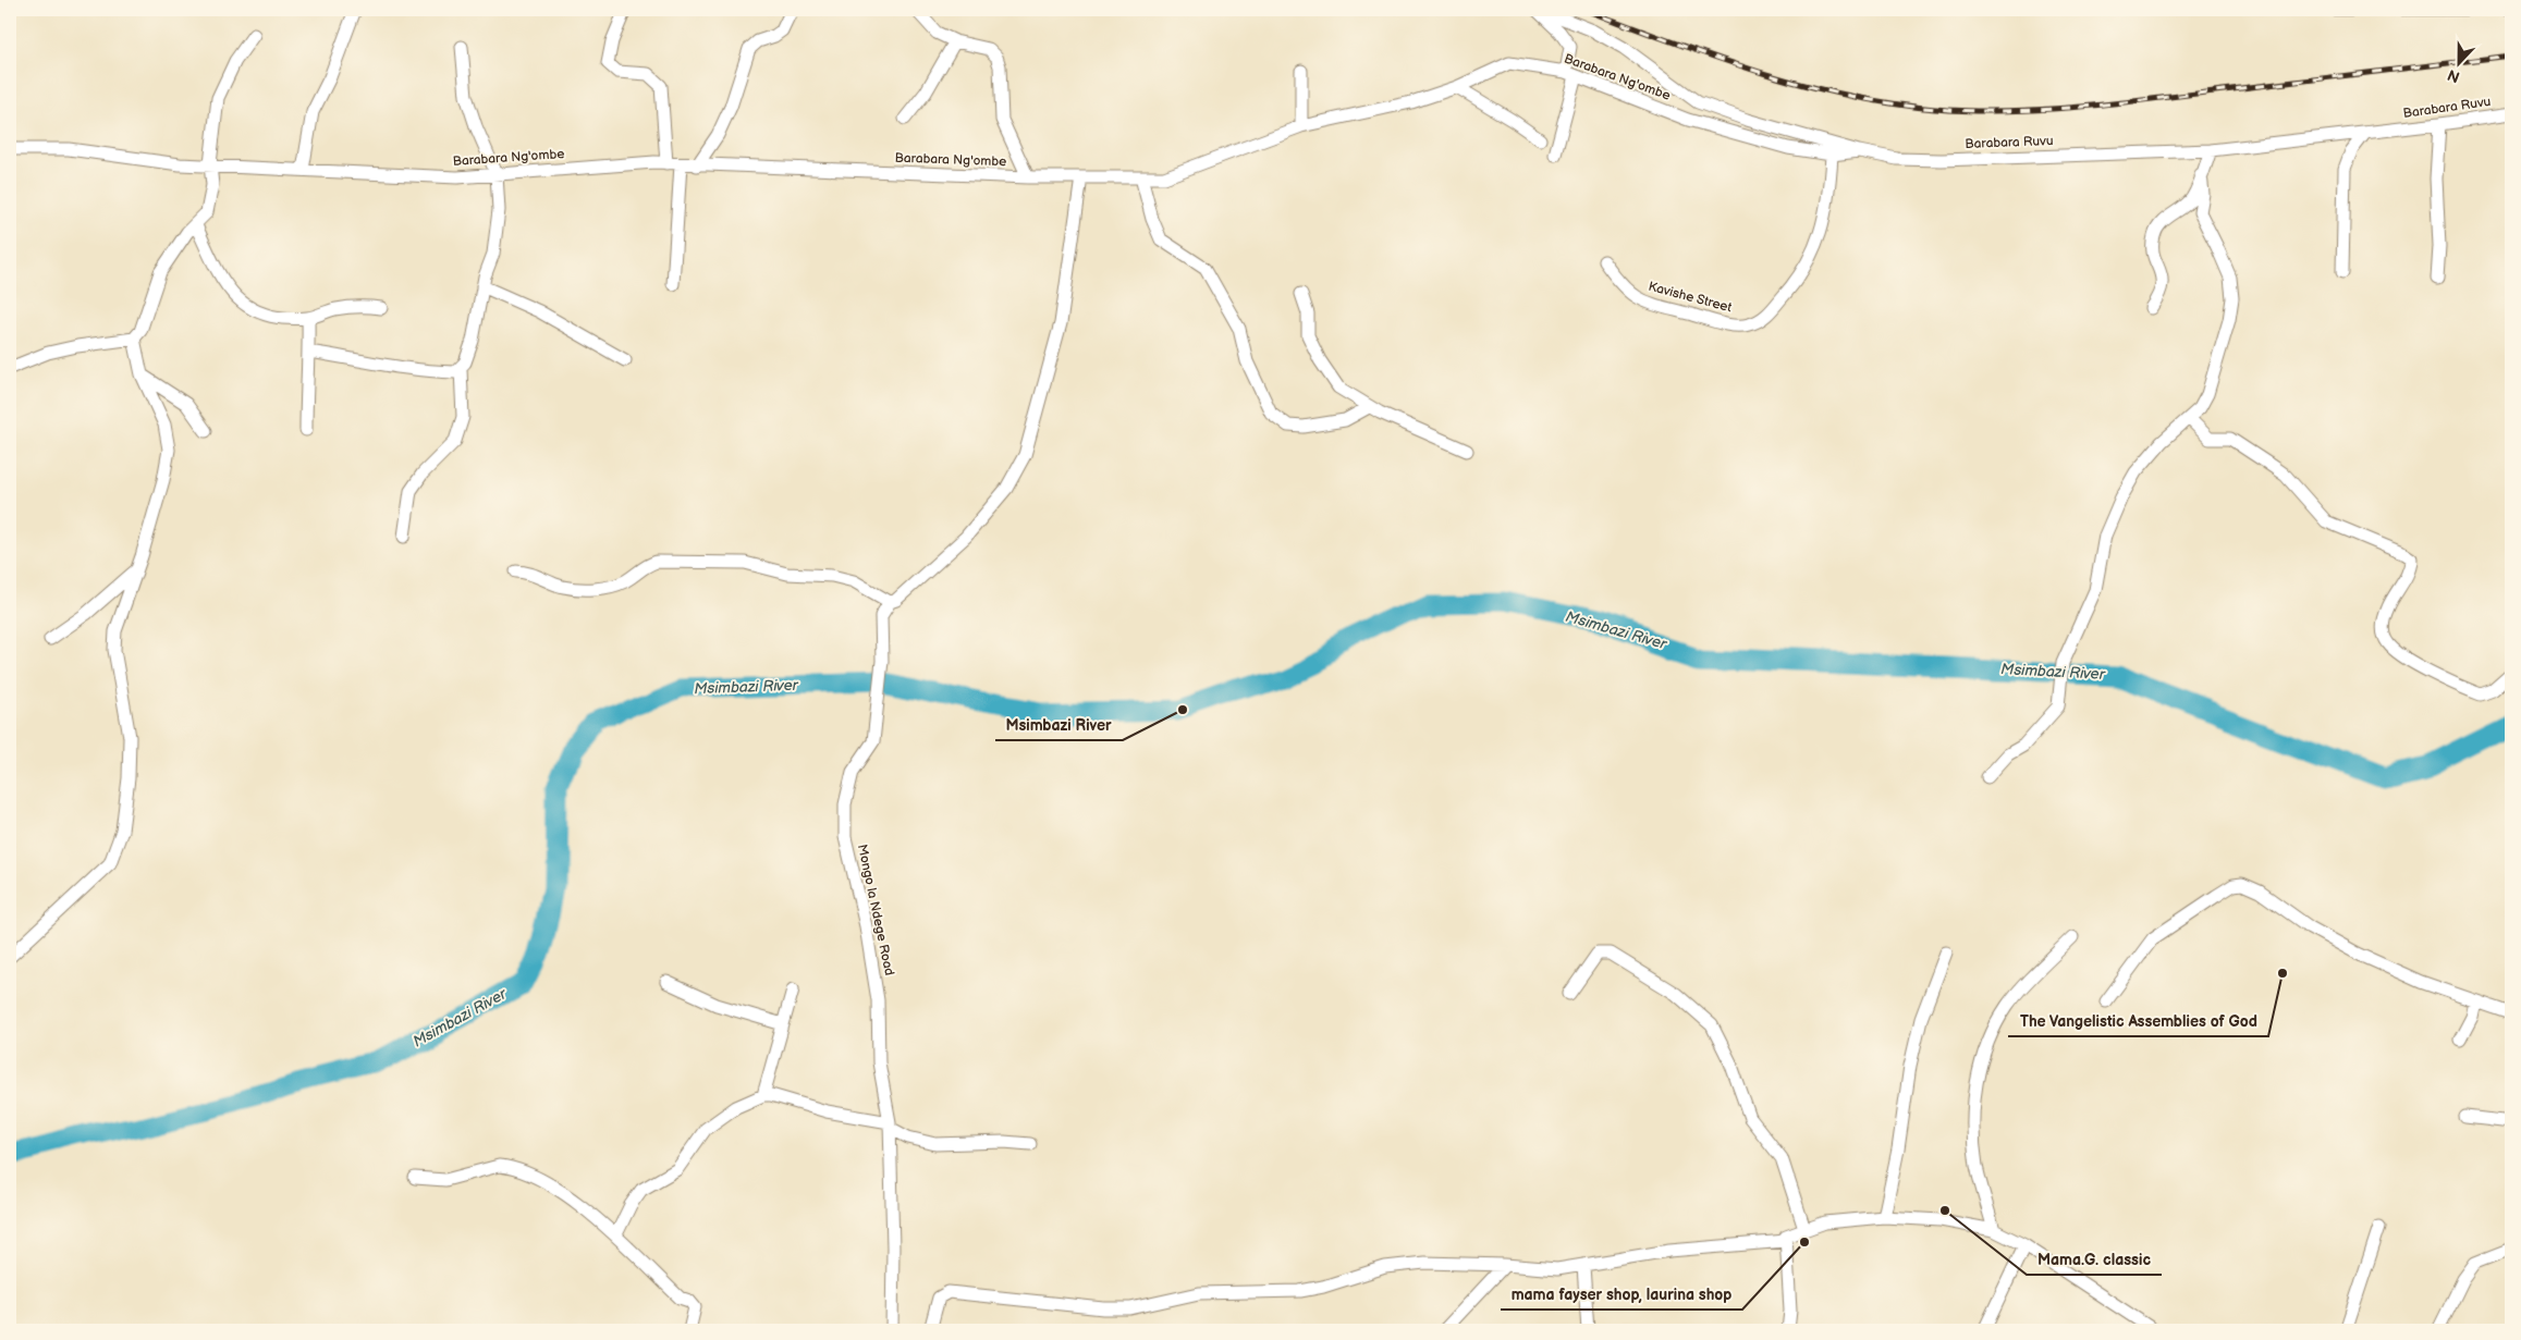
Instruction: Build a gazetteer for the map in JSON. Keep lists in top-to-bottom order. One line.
{"streets":{"street":["Barabara Ng'ombe","Barabara Ruvu","Kavishe Street","Mongo la Ndege Road"]},"crossings":[["Barabara Ng'ombe","Barabara Ruvu"],["Barabara Ng'ombe","Kavishe Street"]],"water":["Msimbazi River"],"places":["Msimbazi River","The Vangelistic Assemblies of God","Mama.G. classic","mama fayser shop, laurina shop"],"north":"bottom"}
